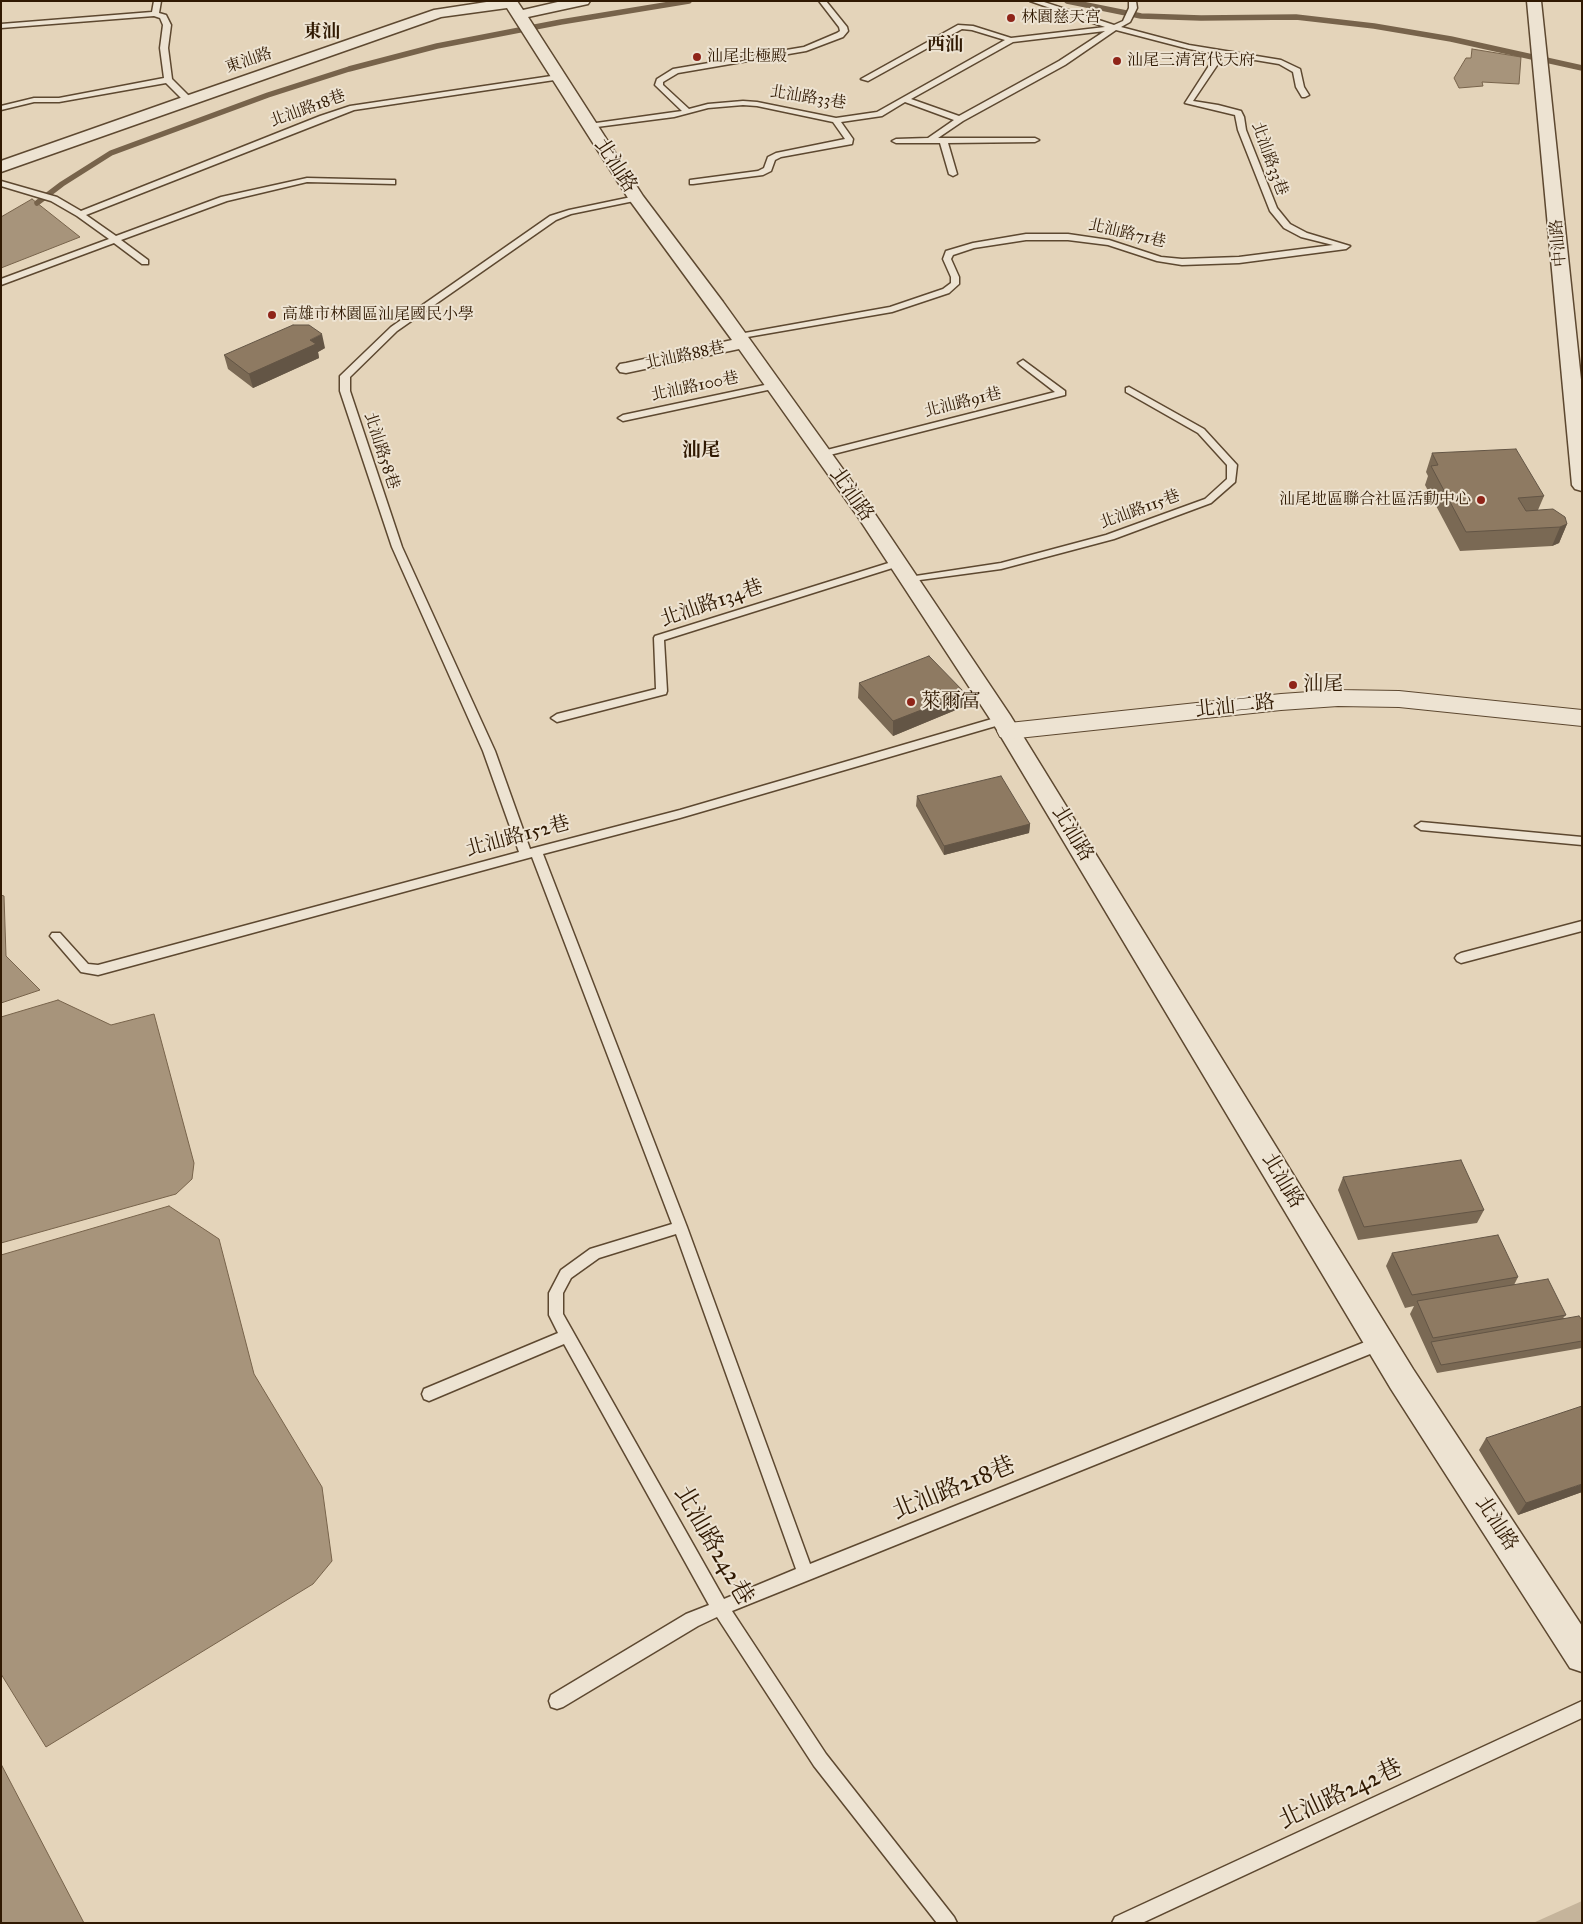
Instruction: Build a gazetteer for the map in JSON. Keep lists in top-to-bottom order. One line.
{"streets":{"street":["東汕路","北汕路","中汕路","北汕路88巷","北汕二路"],"lane":["北汕路33巷","北汕路18巷","北汕路71巷","北汕路100巷","北汕路91巷","北汕路58巷","北汕路115巷","北汕路134巷","北汕路152巷","北汕路218巷","北汕路242巷"]},"crossings":[["東汕路","北汕路"],["北汕路33巷","北汕路"],["北汕路33巷","北汕路71巷"],["北汕路18巷","北汕路"],["北汕路","北汕路71巷"],["北汕路","北汕路88巷"],["北汕路","北汕路100巷"],["北汕路","北汕路91巷"],["北汕路","北汕路58巷"],["北汕路","北汕路115巷"],["北汕路","北汕路134巷"],["北汕路","北汕二路"],["北汕路","北汕路152巷"],["北汕路","北汕路218巷"],["北汕路71巷","北汕路88巷"],["北汕路58巷","北汕路152巷"],["北汕路58巷","北汕路218巷"],["北汕路58巷","北汕路242巷"],["北汕二路","北汕路152巷"],["北汕路218巷","北汕路242巷"]],"districts":["東汕","西汕","汕尾"],"places":["林園慈天宮","汕尾北極殿","汕尾三清宮代天府","高雄市林園區汕尾國民小學","汕尾地區聯合社區活動中心","汕尾","萊爾富"]}
